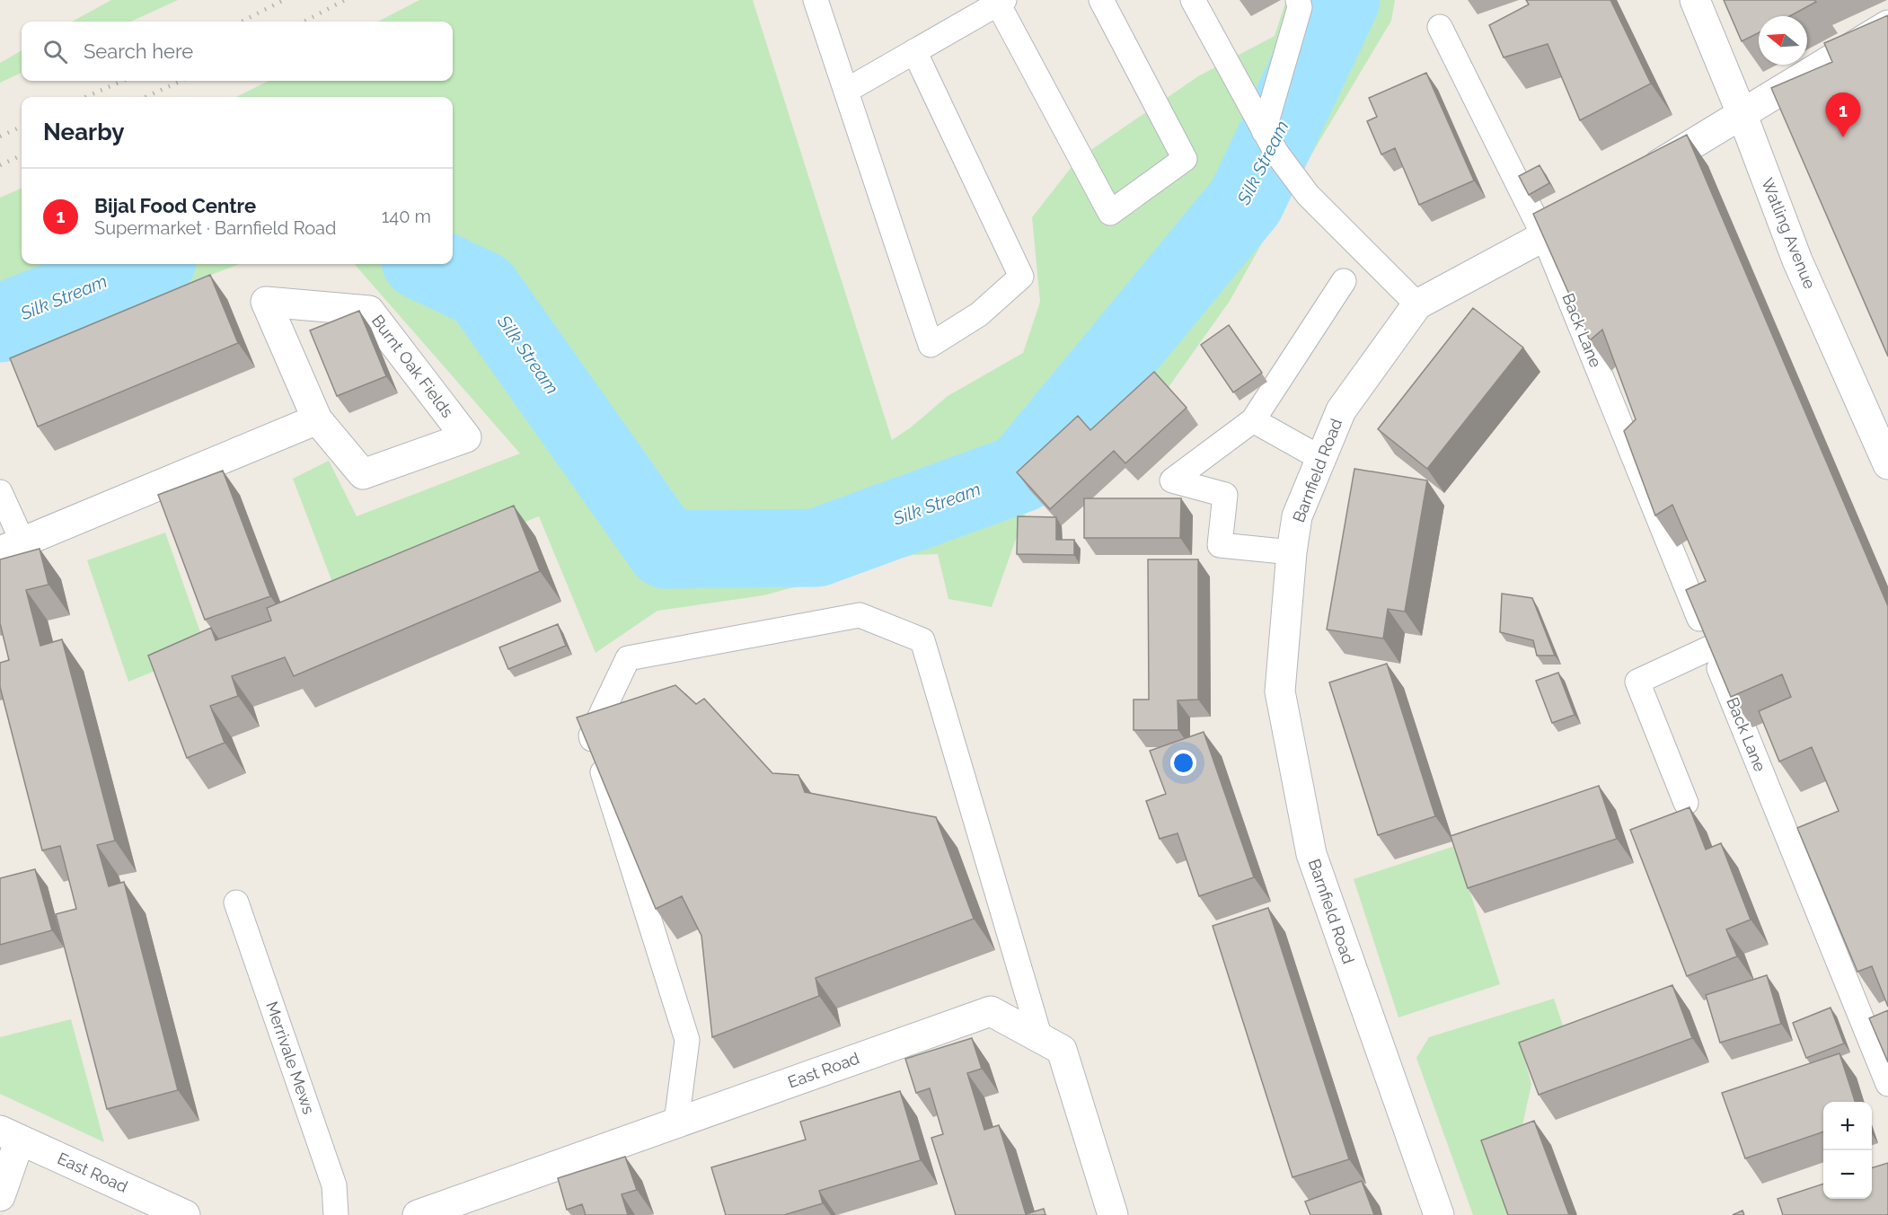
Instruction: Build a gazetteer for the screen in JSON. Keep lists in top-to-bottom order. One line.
{"streets":{"street":["Watling Avenue","Burnt Oak Fields","Barnfield Road","East Road"],"lane":["Back Lane","Merrivale Mews"]},"crossings":[["Back Lane","Barnfield Road"]],"water":["Silk Stream"],"north":"left","page":{"search":"Search here","pins":"1","heading":"Nearby","list":[{"mark":"1","name":"Bijal Food Centre","note":"Supermarket · Barnfield Road","value":"140 m"}],"map_buttons":["+","−"]}}
